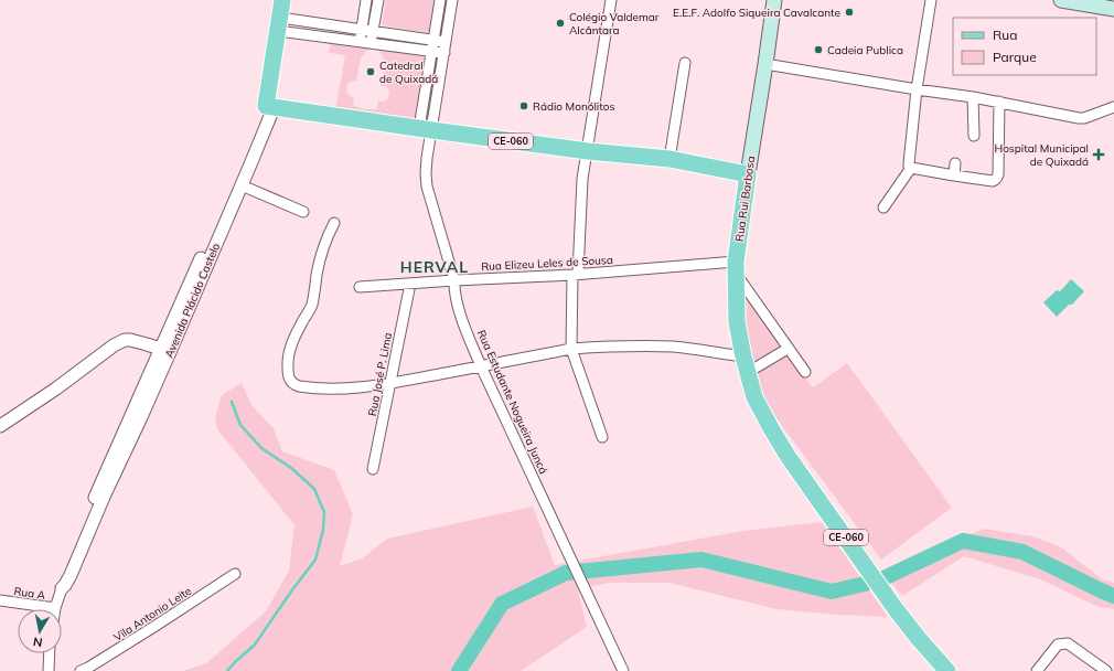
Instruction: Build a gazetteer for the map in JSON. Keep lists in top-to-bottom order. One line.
{"streets":{"main road":["CE-060","Rua Rui Barbosa","Avenida Plácido Castelo"],"street":["Rua Elizeu Leles de Sousa","Rua José P. Lima","Rua Estudante Nogueira Juncá","Rua A","Vila Antonio Leite"]},"crossings":[["CE-060","Rua Rui Barbosa"],["CE-060","Avenida Plácido Castelo"],["CE-060","Rua Estudante Nogueira Juncá"],["Rua Rui Barbosa","Rua Elizeu Leles de Sousa"],["Rua Elizeu Leles de Sousa","Rua José P. Lima"],["Rua Elizeu Leles de Sousa","Rua Estudante Nogueira Juncá"],["Avenida Plácido Castelo","Rua A"]],"districts":["HERVAL"],"places":{"other":["E.E.F. Adolfo Siqueira Cavalcante","Colégio Valdemar Alcântara","Cadeia Publica","Catedral de Quixadá","Rádio Monólitos"],"health":["Hospital Municipal de Quixadá"]},"legend":["Rua","Parque"],"north":"bottom"}
